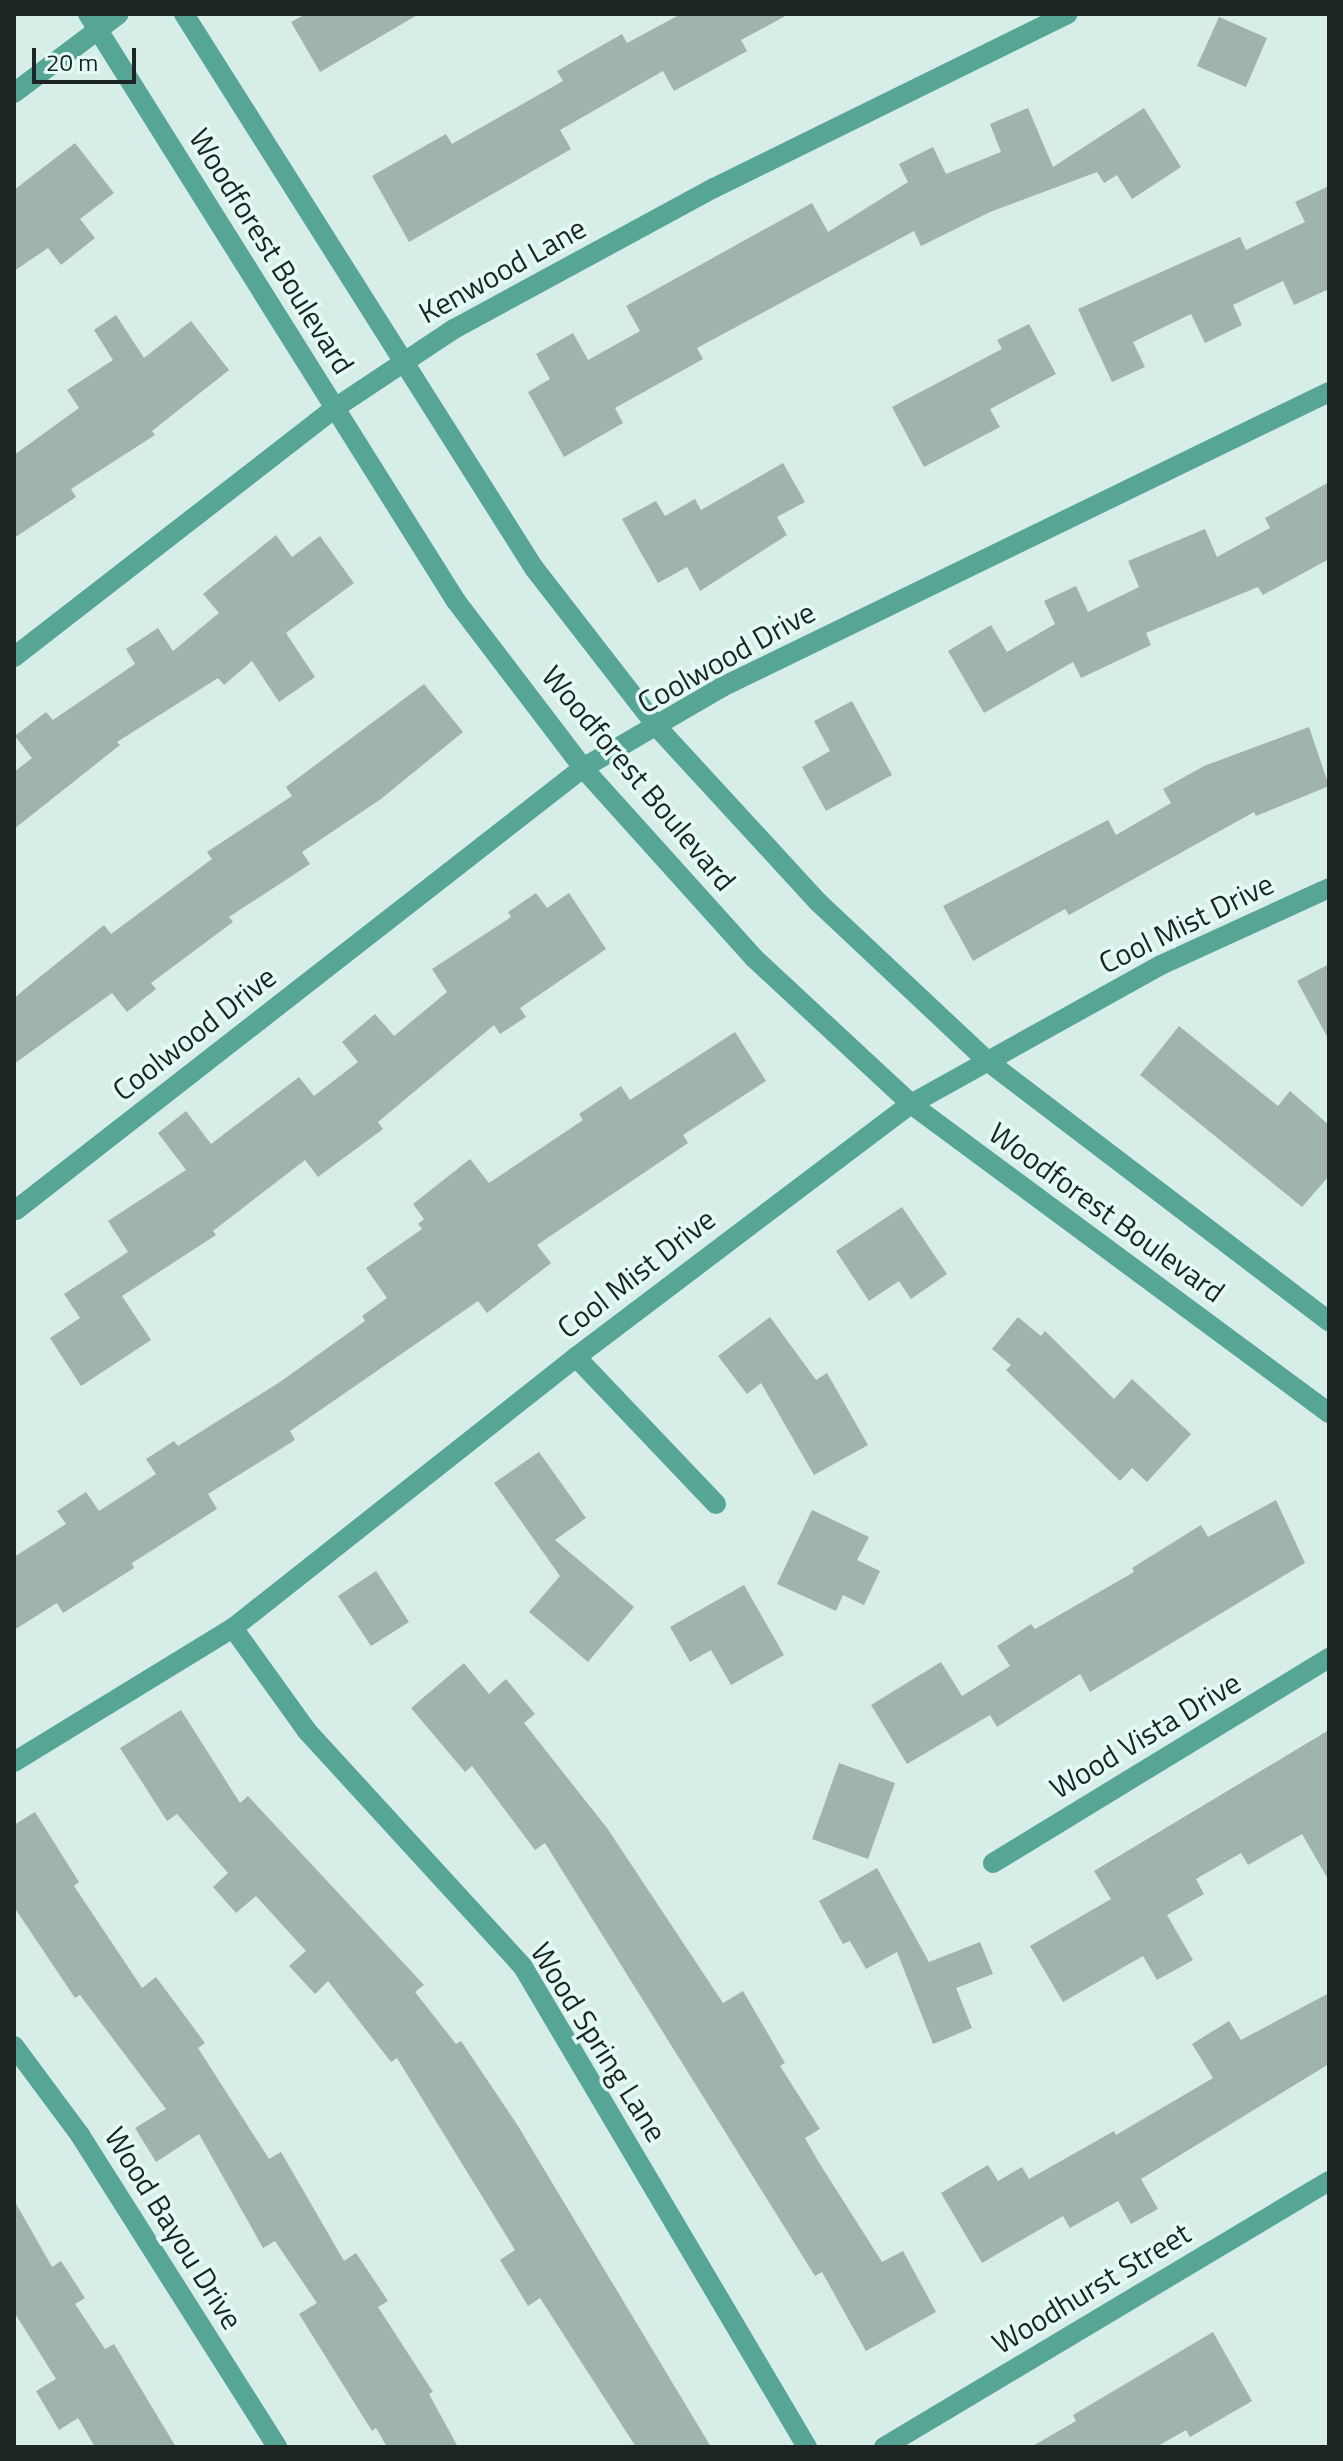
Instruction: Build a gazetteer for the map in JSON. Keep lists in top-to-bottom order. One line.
{"streets":{"street":["Woodforest Boulevard","Kenwood Lane","Coolwood Drive","Cool Mist Drive","Wood Vista Drive","Wood Spring Lane","Wood Bayou Drive","Woodhurst Street"]},"crossings":[["Woodforest Boulevard","Kenwood Lane"],["Woodforest Boulevard","Coolwood Drive"],["Woodforest Boulevard","Cool Mist Drive"],["Cool Mist Drive","Wood Spring Lane"]],"scale_bar":"20 m"}
